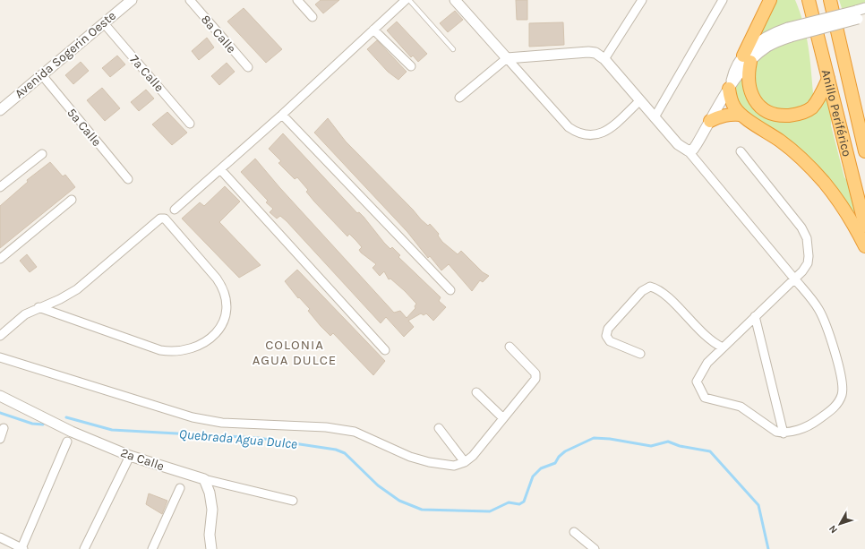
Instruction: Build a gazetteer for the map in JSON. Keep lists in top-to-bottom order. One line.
{"streets":{"highway":["Anillo Periférico"],"street":["8a Calle","Avenida Sogerin Oeste","7a Calle","5a Calle","2a Calle"]},"crossings":[["Avenida Sogerin Oeste","7a Calle"],["Avenida Sogerin Oeste","5a Calle"]],"districts":["COLONIA AGUA DULCE"],"water":["Quebrada Agua Dulce"],"north":"bottom left"}
